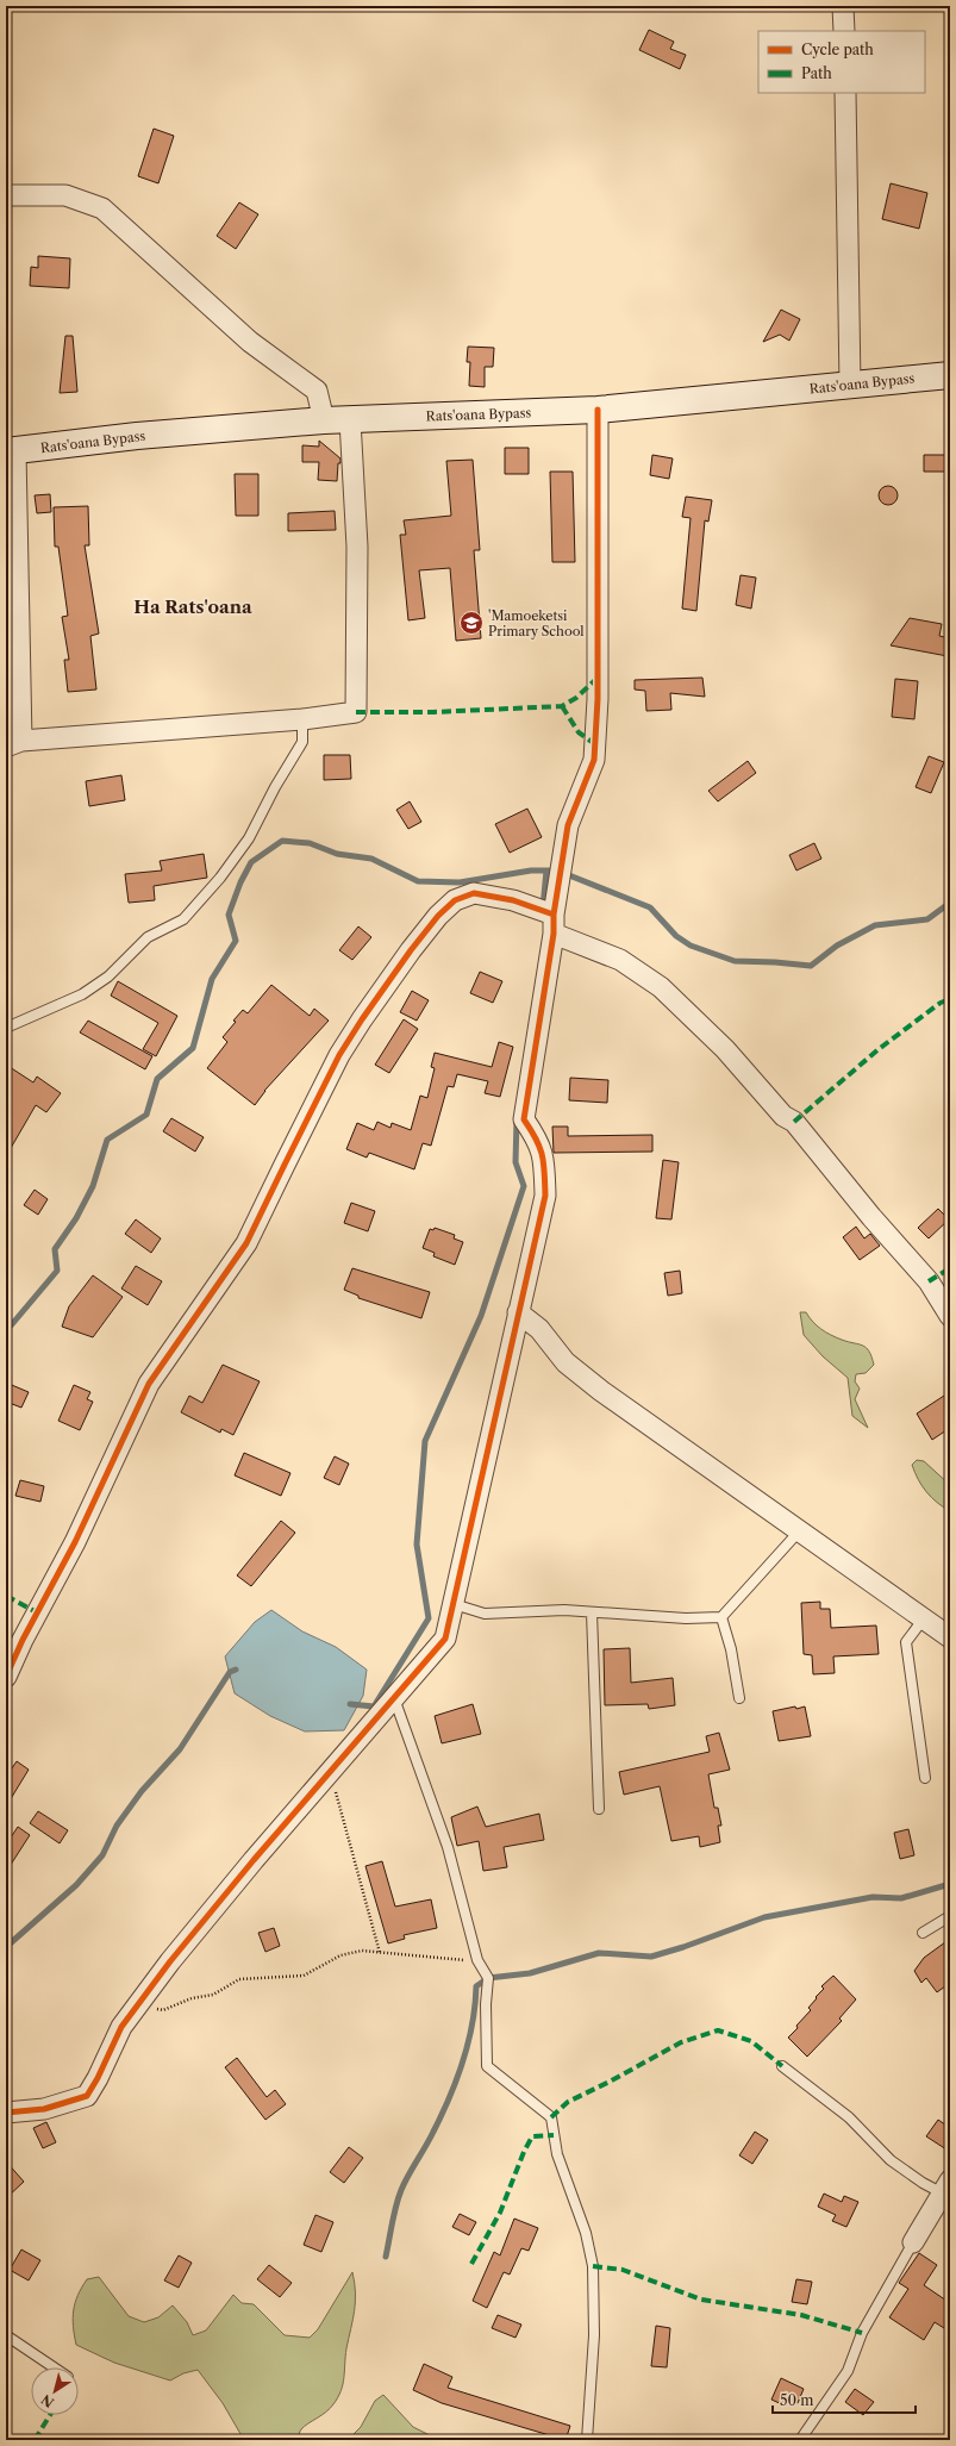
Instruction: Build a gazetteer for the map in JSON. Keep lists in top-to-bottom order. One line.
{"streets":{"street":["Rats'oana Bypass"]},"districts":["Ha Rats'oana"],"places":{"school or university":["'Mamoeketsi Primary School"]},"legend":["Cycle path","Path"],"scale_bar":"50 m","north":"bottom left"}
